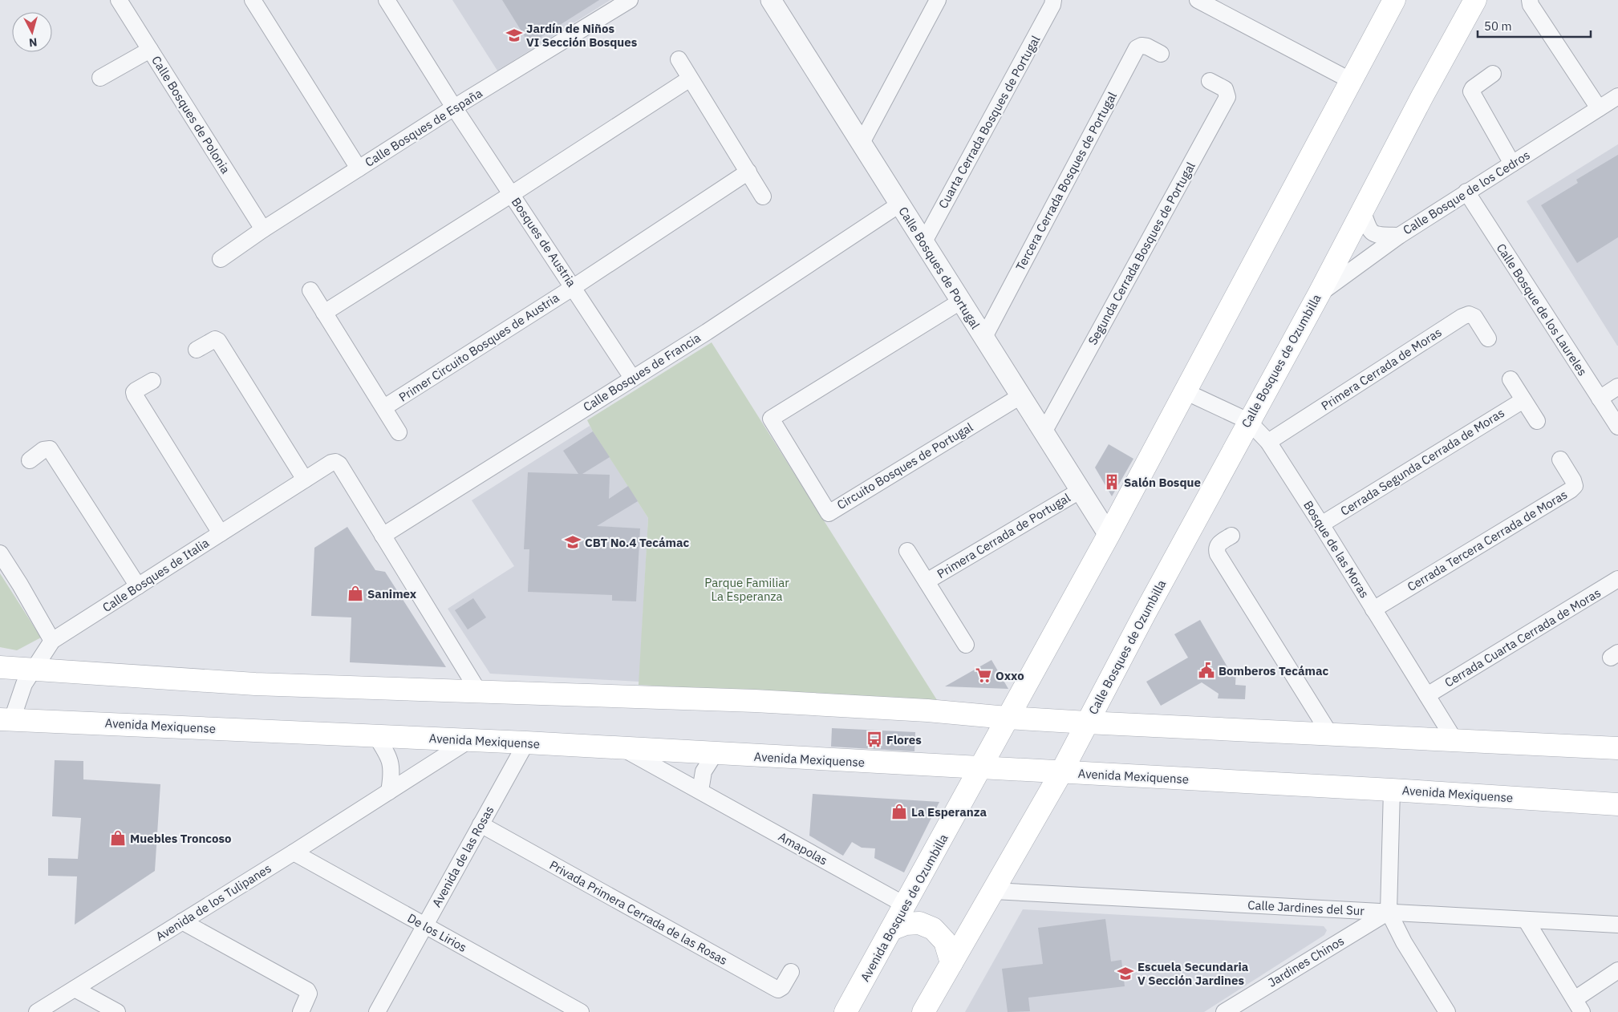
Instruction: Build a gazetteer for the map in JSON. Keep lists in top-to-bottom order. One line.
{"streets":{"main road":["Calle Bosques de Ozumbilla","Avenida Mexiquense","Avenida Bosques de Ozumbilla"],"street":["Calle Bosques de Polonia","Cuarta Cerrada Bosques de Portugal","Calle Bosques de España","Tercera Cerrada Bosques de Portugal","Calle Bosque de los Cedros","Bosques de Austria","Segunda Cerrada Bosques de Portugal","Calle Bosques de Portugal","Calle Bosque de los Laureles","Primer Circuito Bosques de Austria","Primera Cerrada de Moras","Calle Bosques de Francia","Cerrada Segunda Cerrada de Moras","Circuito Bosques de Portugal","Primera Cerrada de Portugal","Cerrada Tercera Cerrada de Moras","Bosque de las Moras","Calle Bosques de Italia","Cerrada Cuarta Cerrada de Moras","Amapolas","Avenida de las Rosas","Avenida de los Tulipanes","Calle Jardines del Sur","Privada Primera Cerrada de las Rosas","De los Lirios","Jardines Chinos"]},"crossings":[["Calle Bosques de Polonia","Calle Bosques de España"],["Cuarta Cerrada Bosques de Portugal","Calle Bosques de Portugal"],["Calle Bosques de España","Bosques de Austria"],["Tercera Cerrada Bosques de Portugal","Calle Bosques de Portugal"],["Calle Bosque de los Cedros","Calle Bosque de los Laureles"],["Calle Bosque de los Cedros","Calle Bosques de Ozumbilla"],["Bosques de Austria","Primer Circuito Bosques de Austria"],["Bosques de Austria","Calle Bosques de Francia"],["Segunda Cerrada Bosques de Portugal","Calle Bosques de Portugal"],["Calle Bosques de Portugal","Calle Bosques de Francia"],["Calle Bosques de Portugal","Circuito Bosques de Portugal"],["Calle Bosques de Portugal","Primera Cerrada de Portugal"],["Calle Bosques de Ozumbilla","Bosque de las Moras"],["Primera Cerrada de Moras","Bosque de las Moras"],["Calle Bosques de Francia","Calle Bosques de Italia"],["Cerrada Segunda Cerrada de Moras","Bosque de las Moras"],["Cerrada Tercera Cerrada de Moras","Bosque de las Moras"],["Bosque de las Moras","Cerrada Cuarta Cerrada de Moras"],["Calle Bosques de Italia","Avenida Mexiquense"],["Avenida Mexiquense","Amapolas"],["Avenida Mexiquense","Avenida de las Rosas"],["Avenida Mexiquense","Avenida de los Tulipanes"],["Avenida Mexiquense","Avenida Bosques de Ozumbilla"],["Amapolas","Avenida Bosques de Ozumbilla"],["Avenida de las Rosas","Privada Primera Cerrada de las Rosas"],["Avenida de las Rosas","De los Lirios"],["Avenida de los Tulipanes","De los Lirios"],["Calle Jardines del Sur","Jardines Chinos"]],"parks":["Parque Familiar La Esperanza"],"places":{"school or university":["Jardín de Niños VI Sección Bosques","CBT No.4 Tecámac","Escuela Secundaria V Sección Jardines"],"building":["Salón Bosque"],"shop":["Sanimex","La Esperanza","Muebles Troncoso"],"public building":["Bomberos Tecámac"],"supermarket":["Oxxo"],"bus stop":["Flores"]},"scale_bar":"50 m","north":"bottom"}
